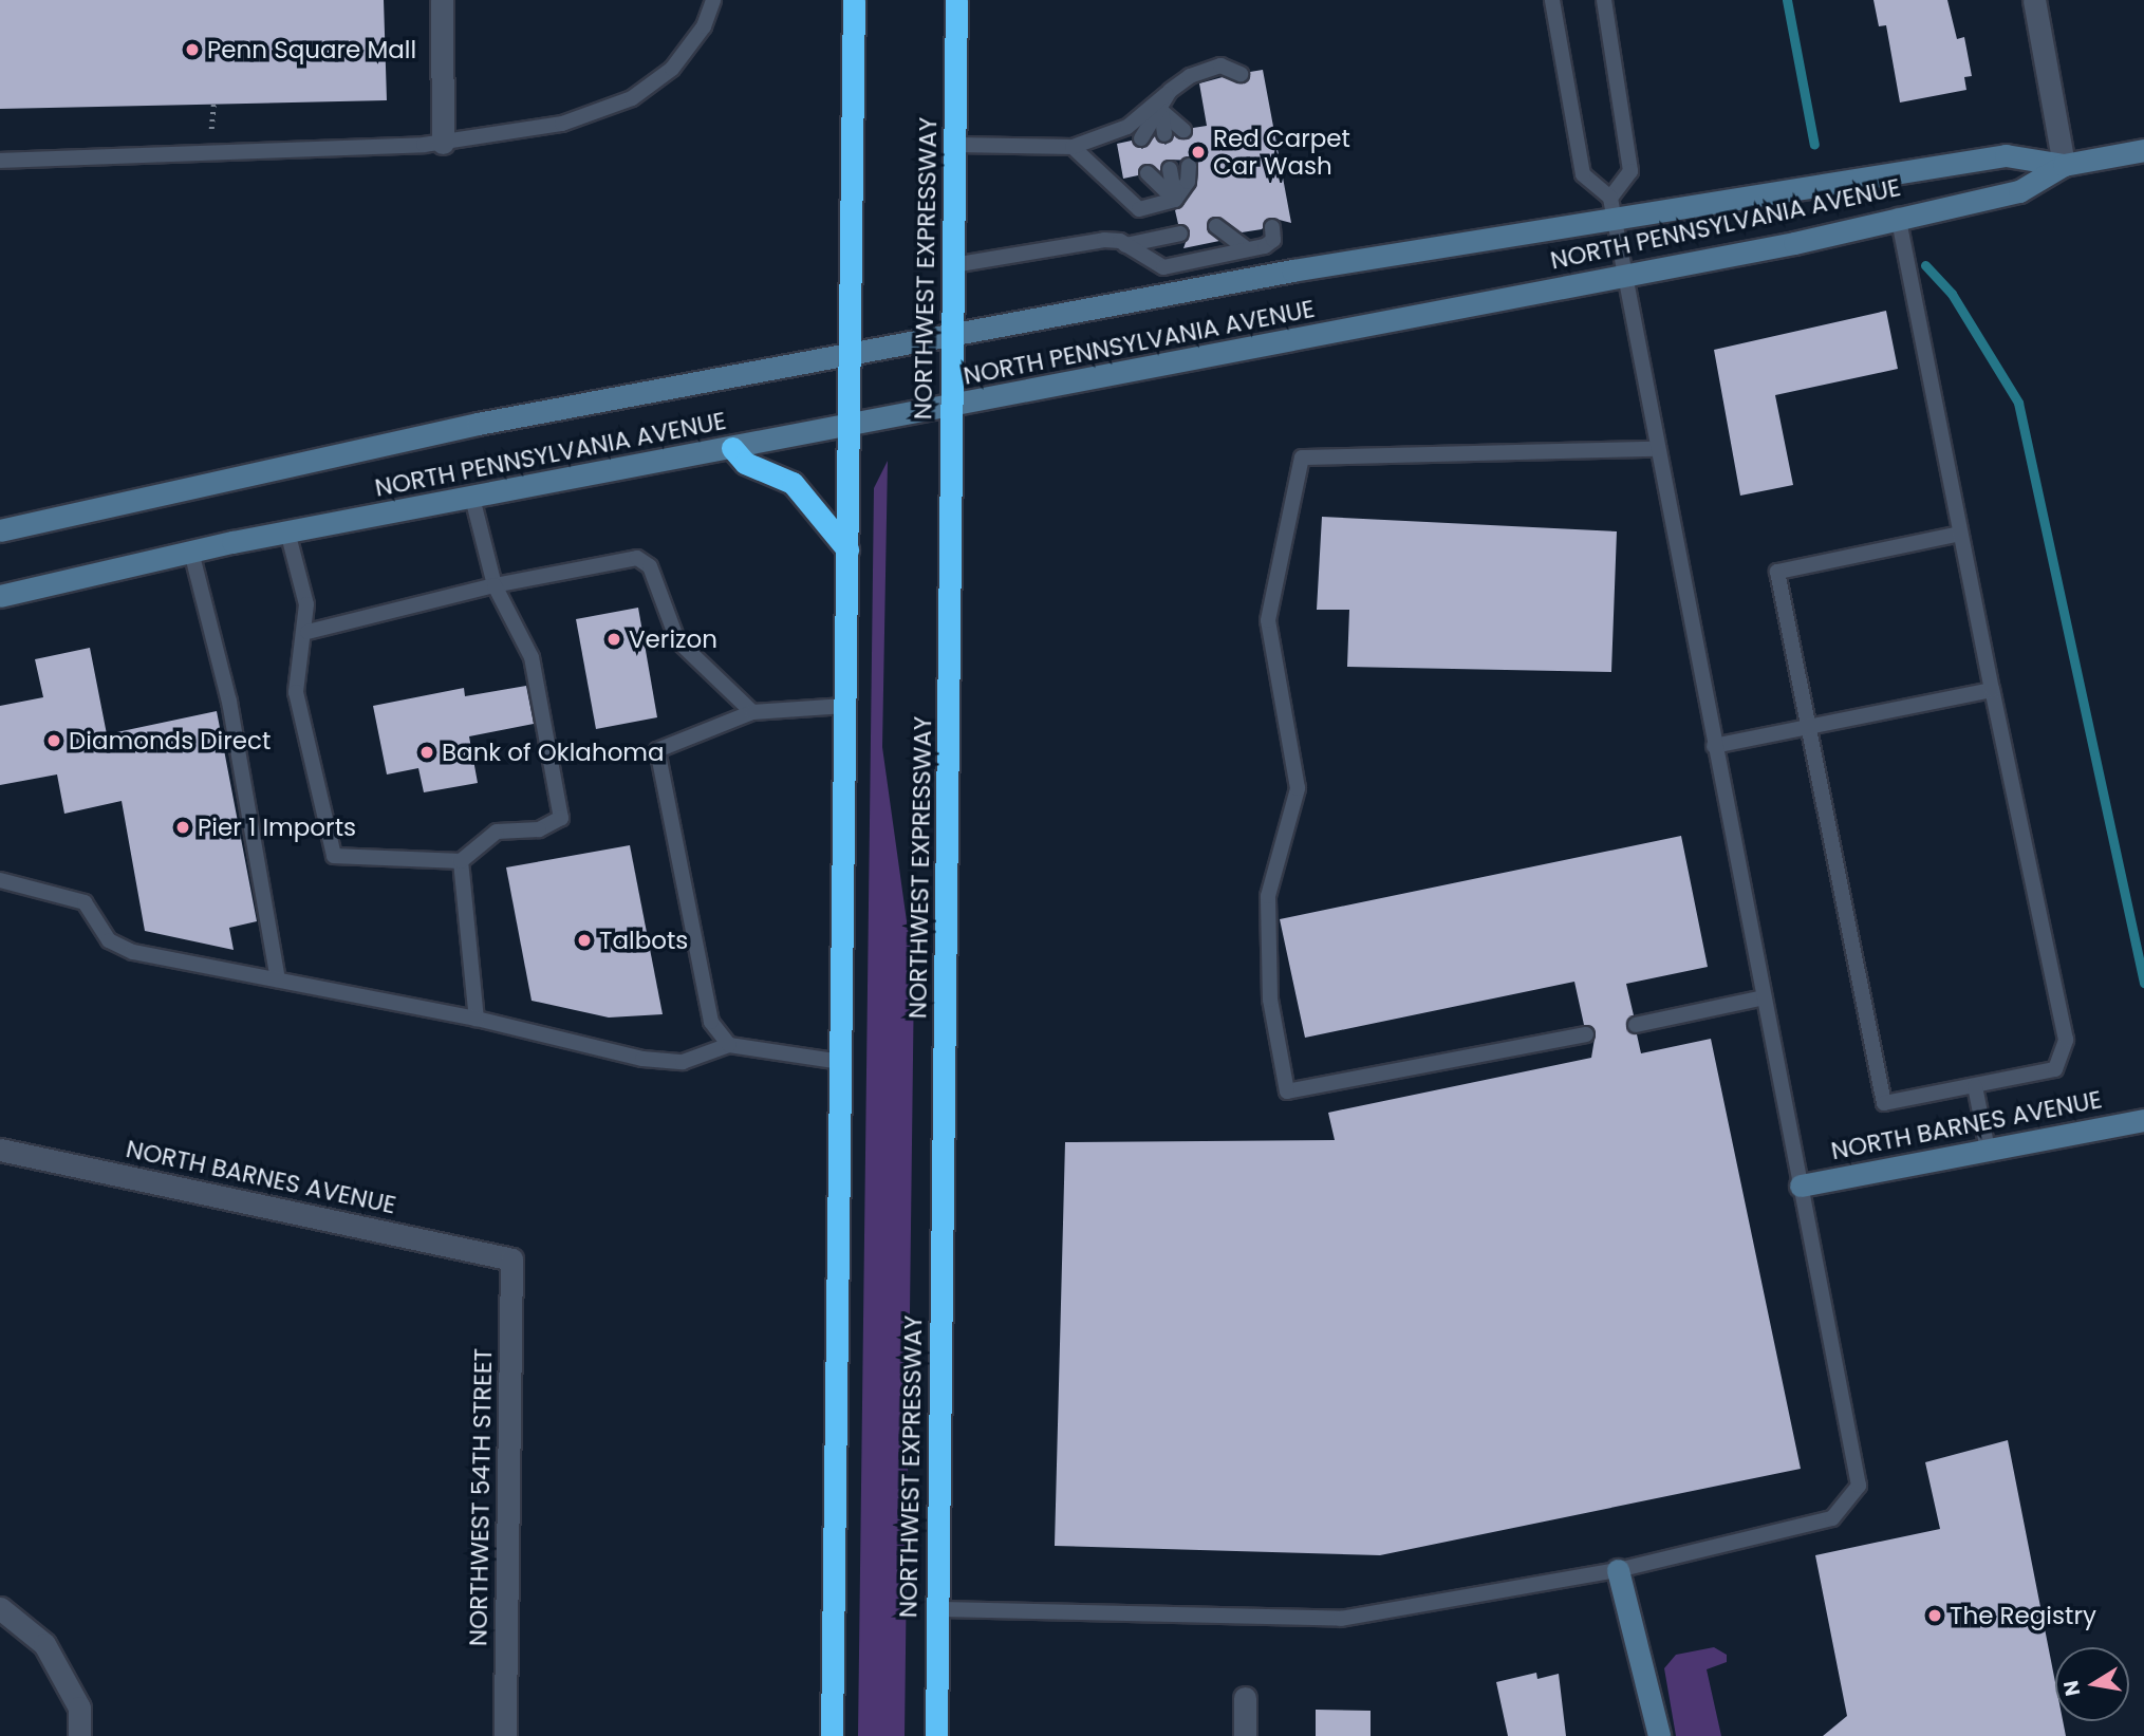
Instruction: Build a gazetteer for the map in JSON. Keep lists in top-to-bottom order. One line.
{"streets":{"highway":["NORTHWEST EXPRESSWAY"],"main road":["NORTH PENNSYLVANIA AVENUE","NORTH BARNES AVENUE"],"street":["NORTHWEST 54TH STREET"]},"crossings":[["NORTH PENNSYLVANIA AVENUE","NORTHWEST EXPRESSWAY"],["NORTH BARNES AVENUE","NORTHWEST 54TH STREET"]],"places":["Penn Square Mall","Red Carpet Car Wash","Verizon","Diamonds Direct","Bank of Oklahoma","Pier 1 Imports","Talbots","The Registry"],"north":"left"}
